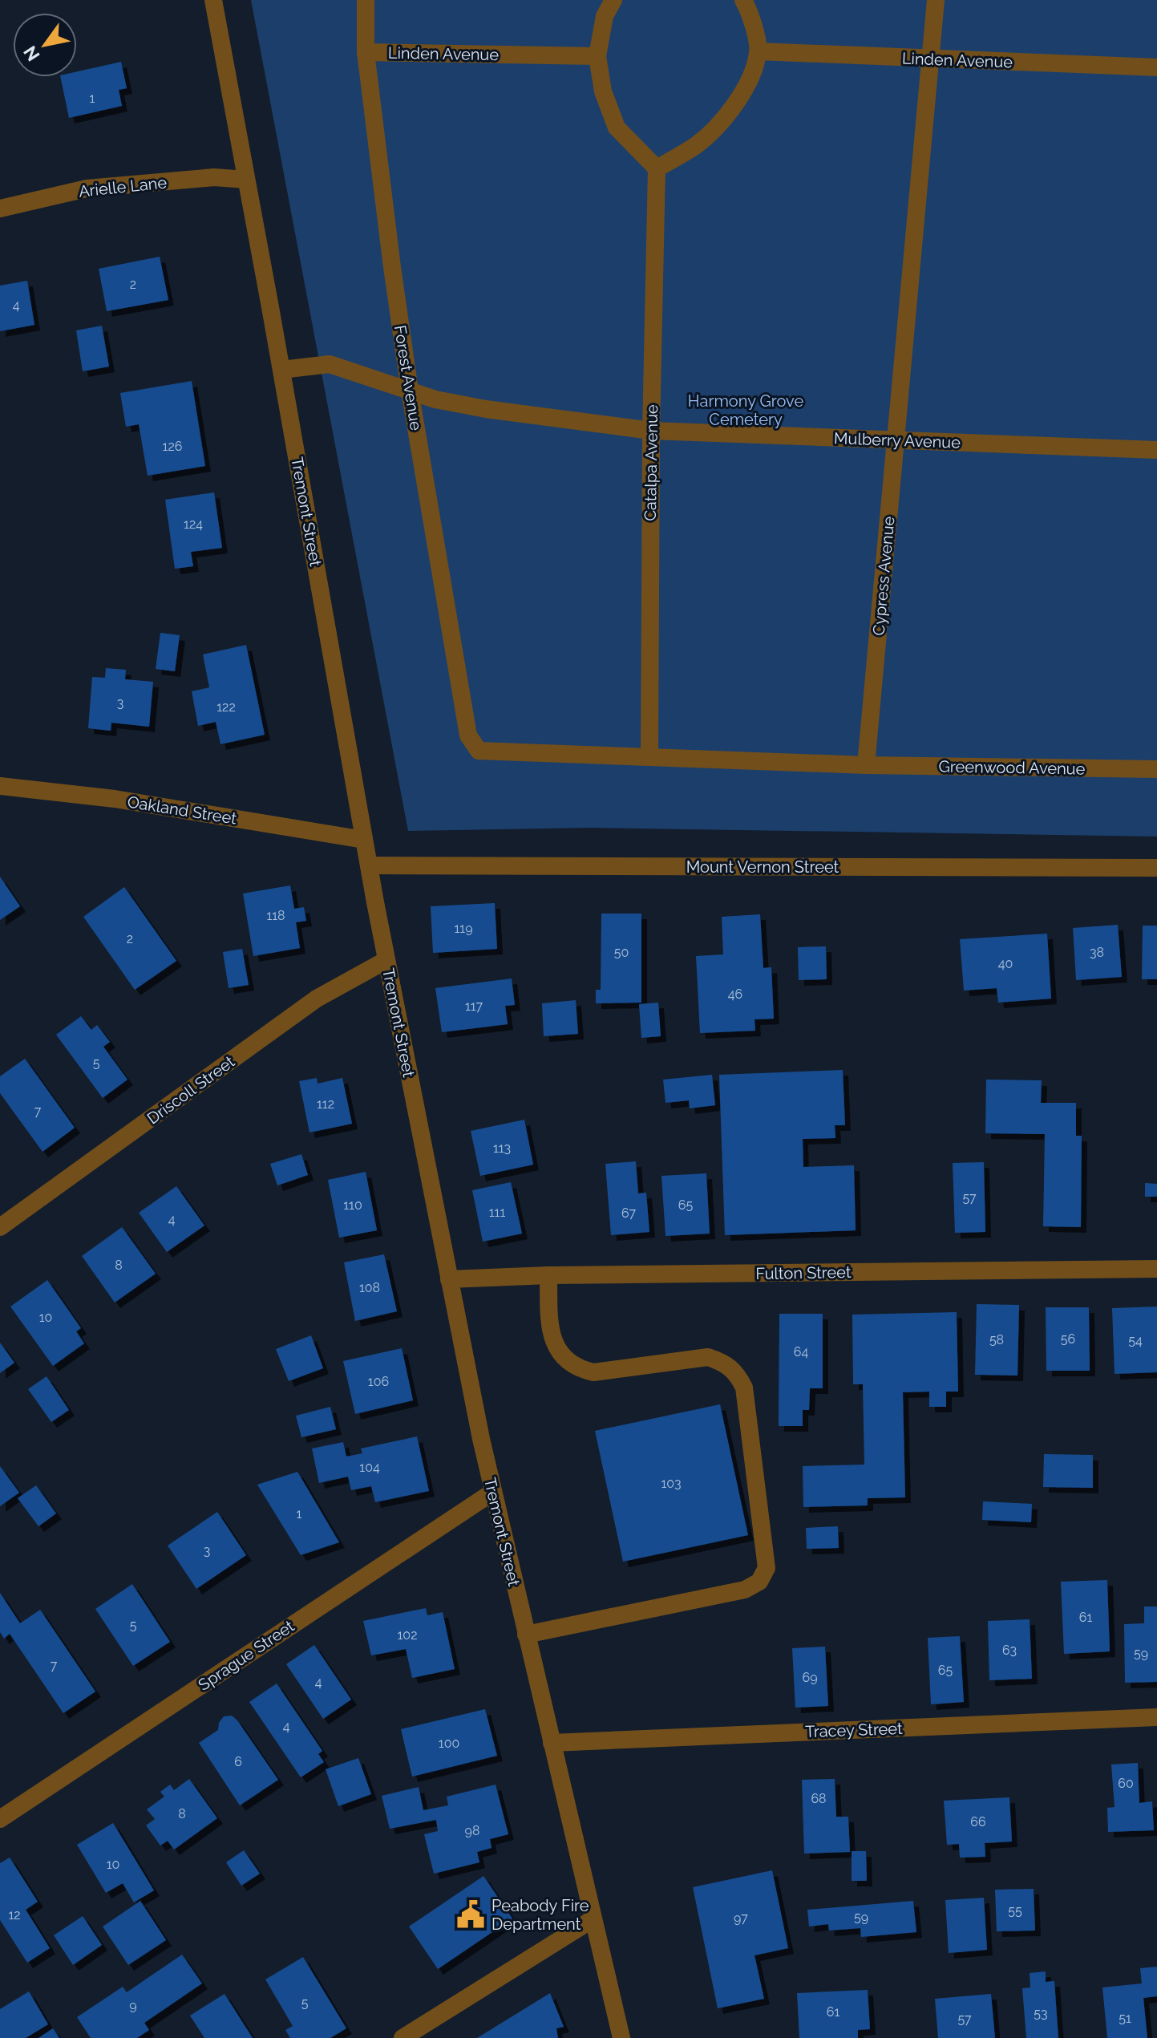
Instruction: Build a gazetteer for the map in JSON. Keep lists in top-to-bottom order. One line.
{"streets":{"street":["Linden Avenue","Arielle Lane","Forest Avenue","Mulberry Avenue","Catalpa Avenue","Tremont Street","Cypress Avenue","Greenwood Avenue","Oakland Street","Mount Vernon Street","Driscoll Street","Fulton Street","Sprague Street","Tracey Street"]},"crossings":[["Linden Avenue","Forest Avenue"],["Linden Avenue","Cypress Avenue"],["Arielle Lane","Tremont Street"],["Forest Avenue","Mulberry Avenue"],["Forest Avenue","Catalpa Avenue"],["Mulberry Avenue","Catalpa Avenue"],["Mulberry Avenue","Tremont Street"],["Mulberry Avenue","Cypress Avenue"],["Tremont Street","Oakland Street"],["Tremont Street","Mount Vernon Street"],["Tremont Street","Driscoll Street"],["Tremont Street","Fulton Street"],["Tremont Street","Sprague Street"],["Tremont Street","Tracey Street"],["Cypress Avenue","Greenwood Avenue"]],"parks":["Harmony Grove Cemetery"],"places":{"public building":["Peabody Fire Department"]},"house_numbers":["1","2","4","126","124","3","122","118","119","2","50","38","40","46","117","5","112","7","113","57","110","65","111","67","4","8","108","10","56","58","54","64","106","104","103","1","3","61","5","102","63","59","7","65","69","4","4","100","6","60","68","8","66","98","10","55","12","59","97","5","9","61","53","51","57"],"north":"bottom left"}
